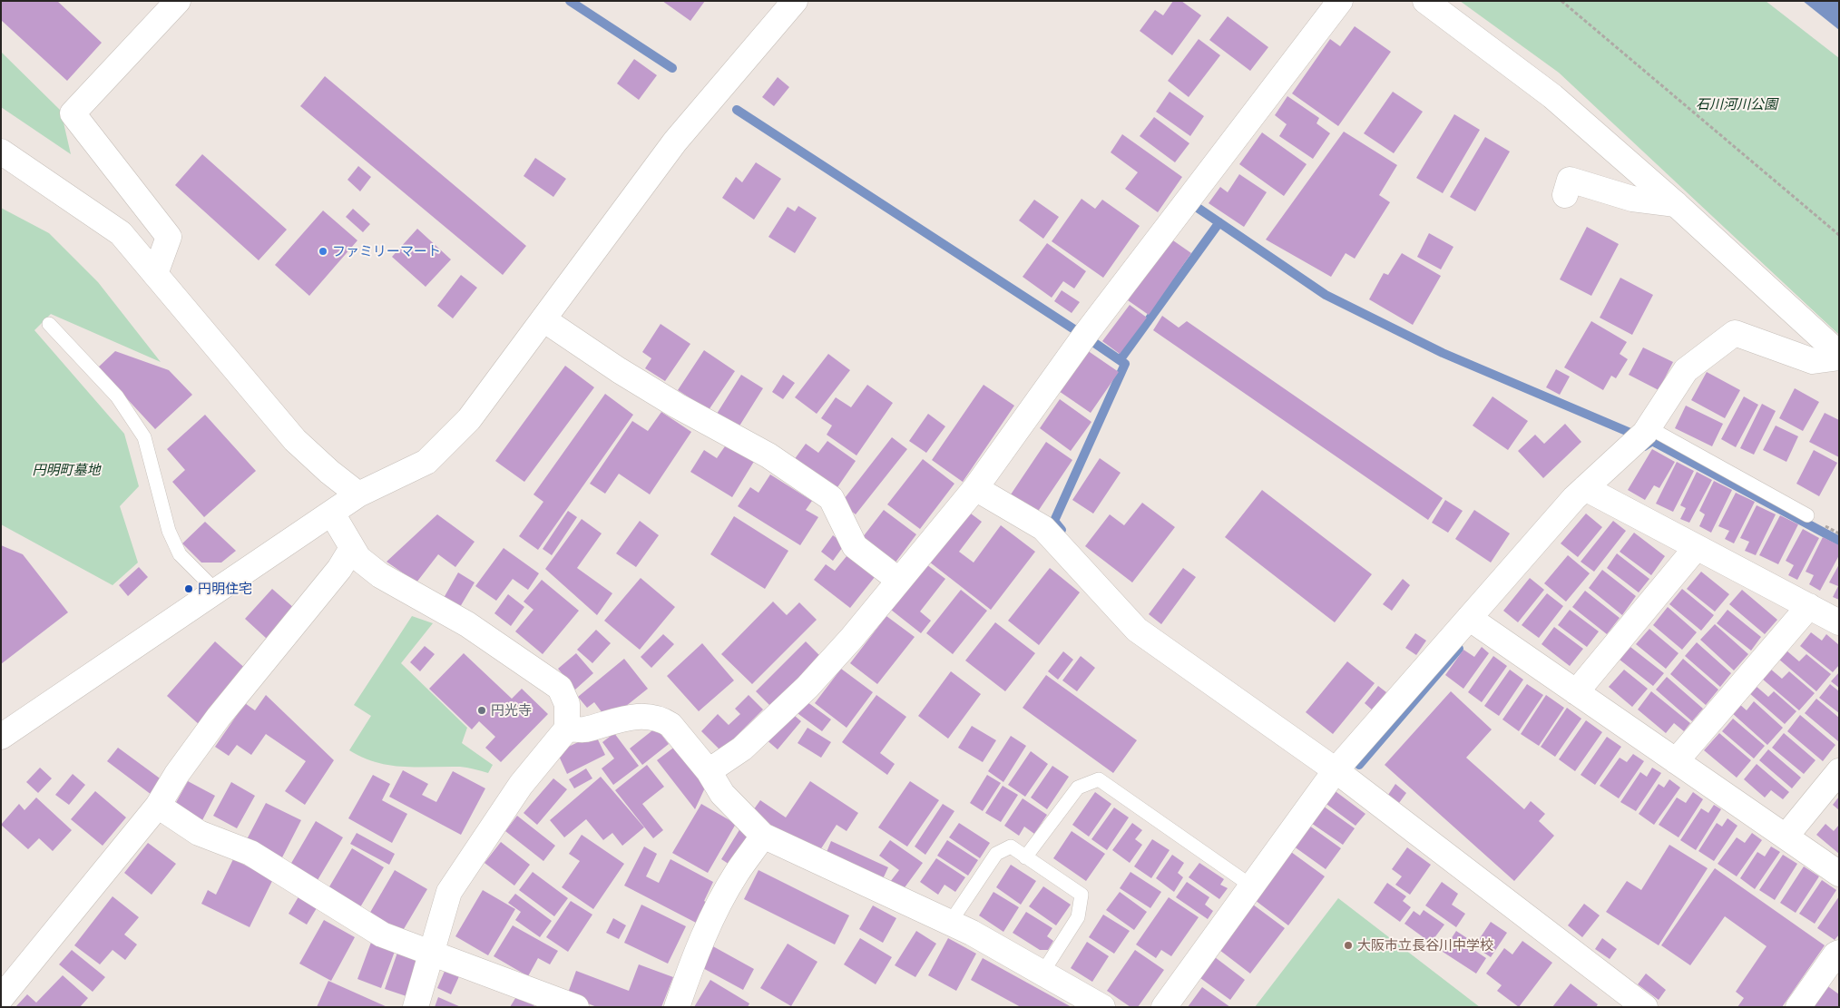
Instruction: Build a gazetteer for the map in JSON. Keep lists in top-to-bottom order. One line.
{"parks":["石川河川公園","円明町墓地"],"places":["ファミリーマート","円明住宅","円光寺","大阪市立長谷川中学校"]}
